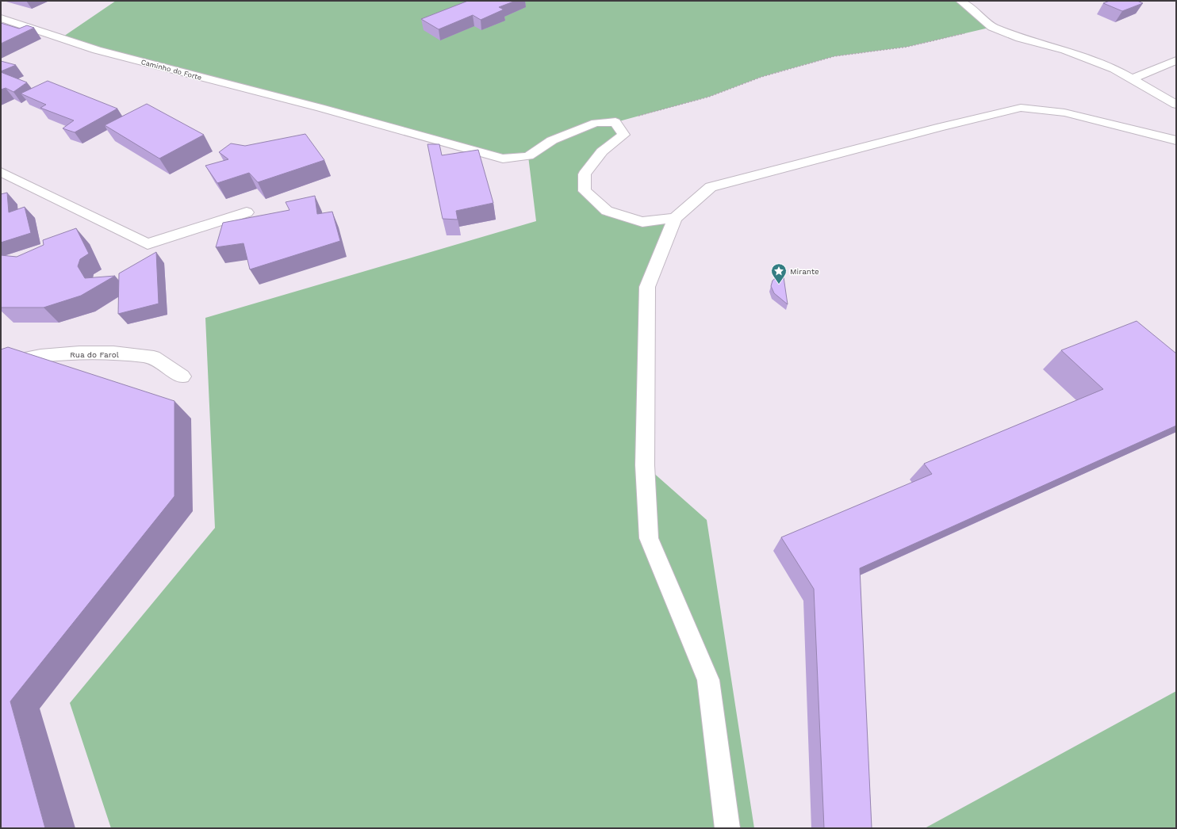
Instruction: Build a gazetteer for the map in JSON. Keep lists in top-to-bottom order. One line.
{"streets":{"street":["Caminho do Forte","Rua do Farol"]},"places":{"place":["Mirante"]}}
